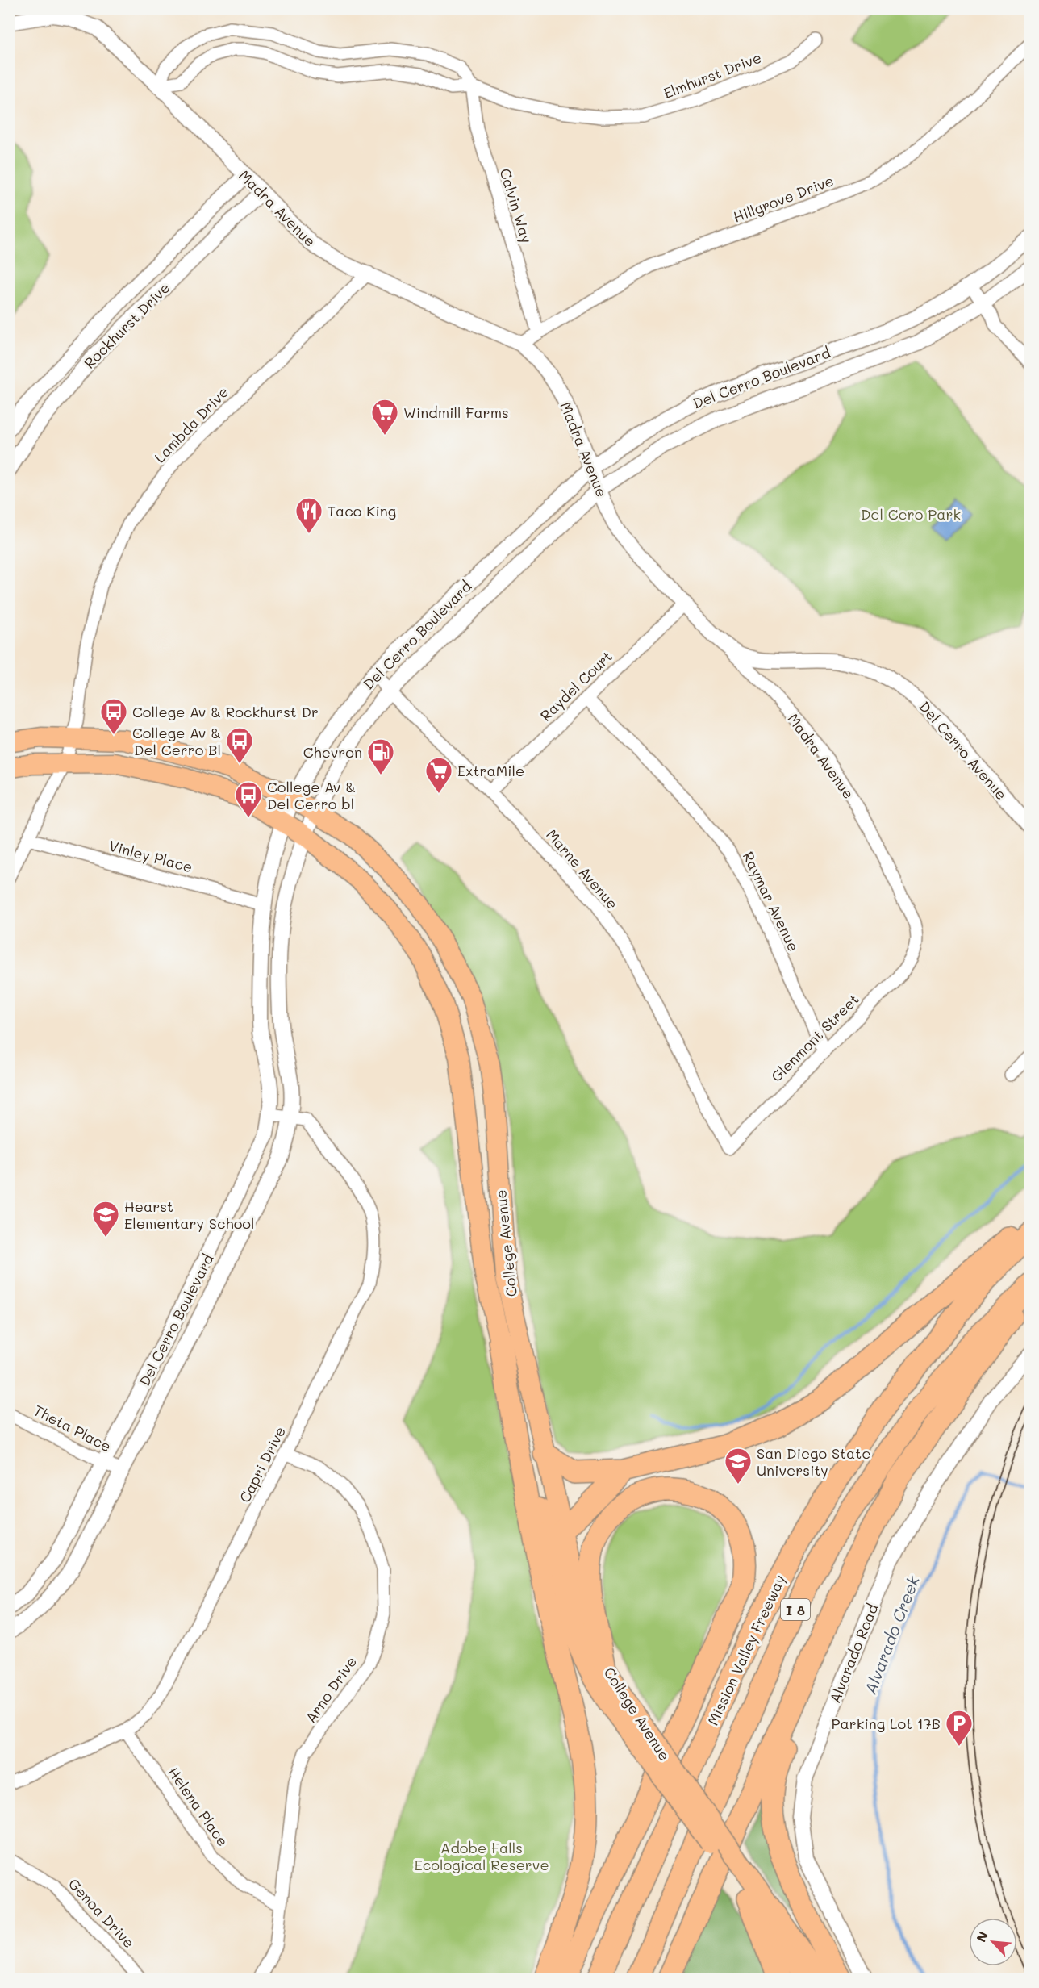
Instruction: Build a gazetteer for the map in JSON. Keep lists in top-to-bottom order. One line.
{"streets":{"highway":["I 8","Mission Valley Freeway"],"main road":["College Avenue"],"street":["Elmhurst Drive","Hillgrove Drive","Calvin Way","Madra Avenue","Rockhurst Drive","Del Cerro Boulevard","Lambda Drive","Raydel Court","Del Cerro Avenue","Vinley Place","Marne Avenue","Raymar Avenue","Glenmont Street","Theta Place","Capri Drive","Alvarado Road","Arno Drive","Helena Place","Genoa Drive"]},"crossings":[["Elmhurst Drive","Calvin Way"],["Elmhurst Drive","Madra Avenue"],["Hillgrove Drive","Calvin Way"],["Hillgrove Drive","Madra Avenue"],["Madra Avenue","Rockhurst Drive"],["Madra Avenue","Del Cerro Boulevard"],["Madra Avenue","Lambda Drive"],["Madra Avenue","Raydel Court"],["Madra Avenue","Del Cerro Avenue"],["Madra Avenue","Glenmont Street"],["Del Cerro Boulevard","Vinley Place"],["Del Cerro Boulevard","Marne Avenue"],["Del Cerro Boulevard","College Avenue"],["Del Cerro Boulevard","Theta Place"],["Del Cerro Boulevard","Capri Drive"],["Lambda Drive","Vinley Place"],["Lambda Drive","College Avenue"],["Raydel Court","Marne Avenue"],["Raydel Court","Raymar Avenue"],["Marne Avenue","Glenmont Street"],["Raymar Avenue","Glenmont Street"],["Capri Drive","Arno Drive"],["Capri Drive","Helena Place"],["Arno Drive","Helena Place"]],"water":["Alvarado Creek"],"parks":["Del Cero Park","Adobe Falls Ecological Reserve"],"places":{"supermarket":["Windmill Farms","ExtraMile"],"restaurant":["Taco King"],"bus stop":["College Av & Rockhurst Dr","College Av & Del Cerro Bl","College Av & Del Cerro bl"],"fuel station":["Chevron"],"school or university":["Hearst Elementary School","San Diego State University"],"parking":["Parking Lot 17B"]},"north":"top left"}
